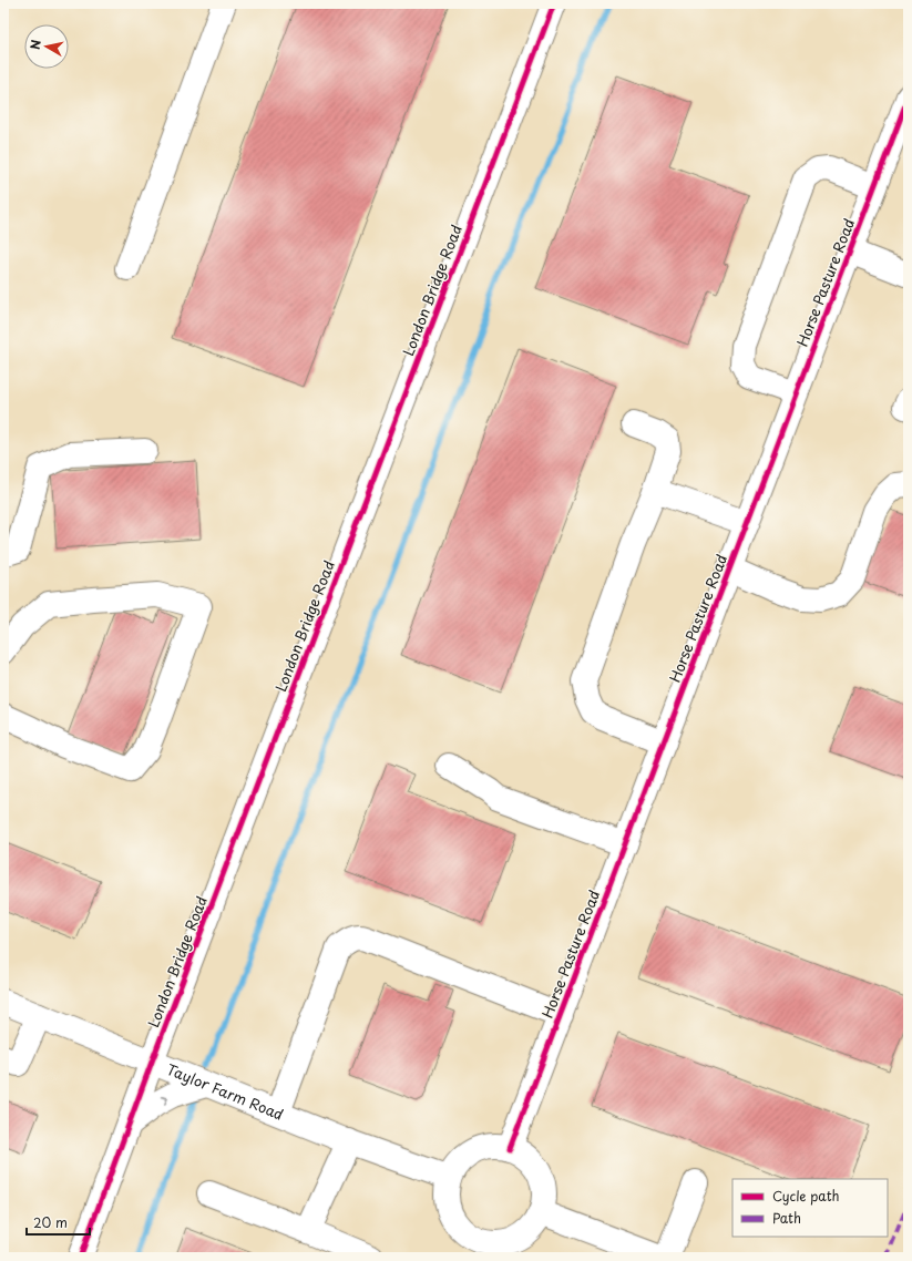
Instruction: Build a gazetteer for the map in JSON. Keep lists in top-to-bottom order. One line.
{"streets":{"street":["Horse Pasture Road","London Bridge Road","Taylor Farm Road"]},"crossings":[["Horse Pasture Road","Taylor Farm Road"],["London Bridge Road","Taylor Farm Road"]],"legend":["Cycle path","Path"],"scale_bar":"20 m","north":"left"}
